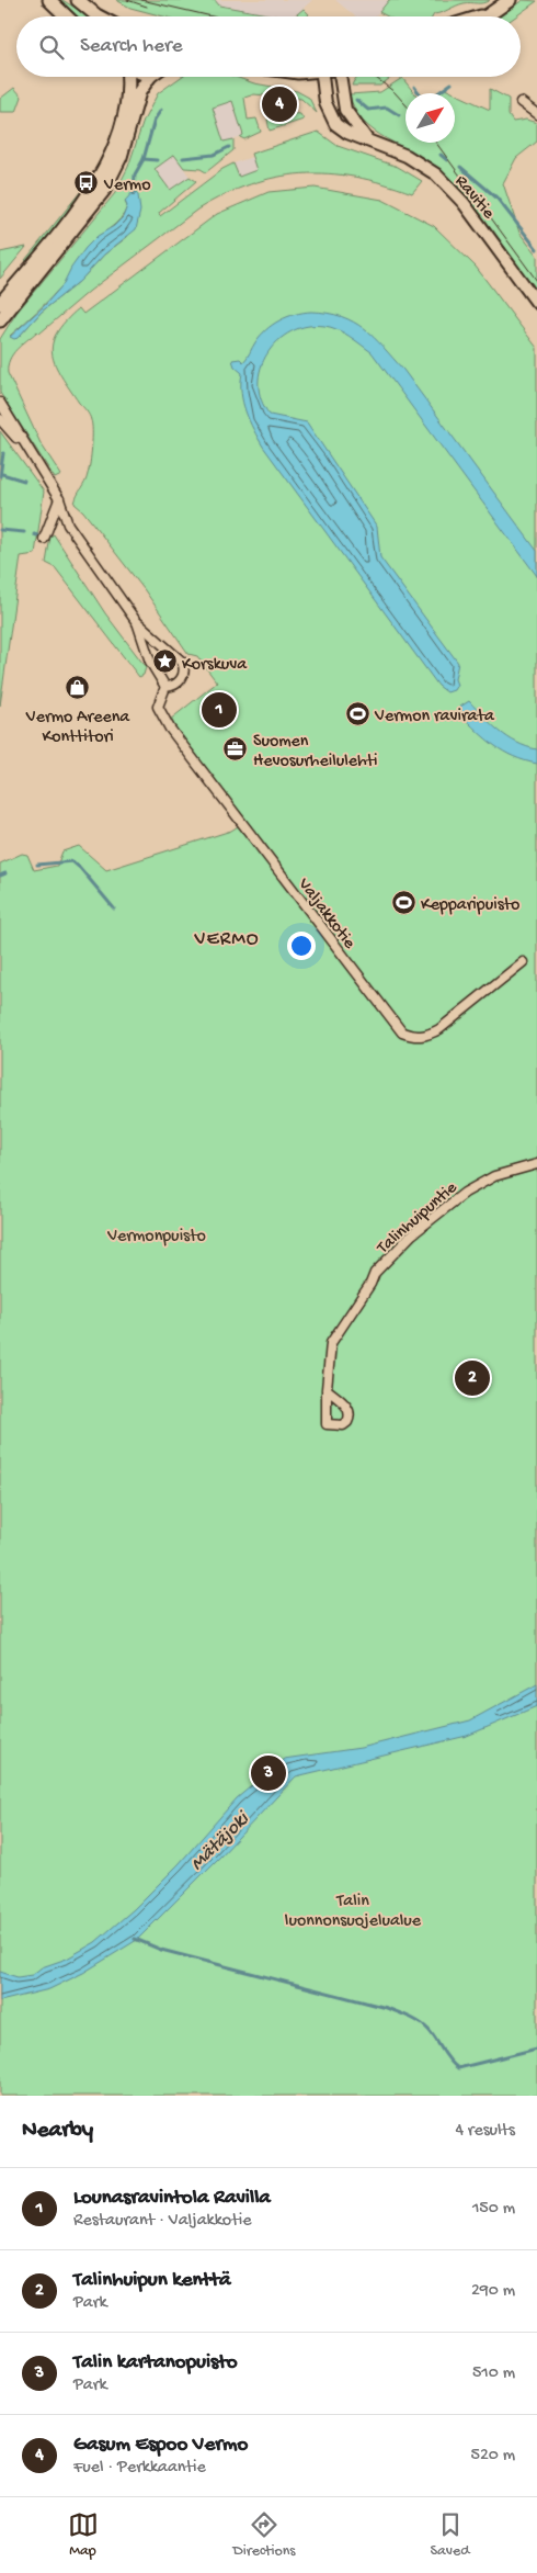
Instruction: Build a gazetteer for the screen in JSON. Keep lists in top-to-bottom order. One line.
{"streets":{"street":["Ravitie","Valjakkotie","Talinhuipuntie"]},"districts":["VERMO"],"water":["Mätäjoki"],"parks":["Vermonpuisto","Talin luonnonsuojelualue"],"places":{"bus stop":["Vermo"],"place":["Korskuva"],"shop":["Vermo Areena Konttitori"],"sports":["Vermon ravirata","Kepparipuisto"],"office":["Suomen Hevosurheilulehti"]},"north":"top right","page":{"search":"Search here","pins":["4","1","2","3"],"heading":["Nearby","4 results"],"list":[{"mark":"1","name":"Lounasravintola Ravilla","note":"Restaurant · Valjakkotie","value":"150 m"},{"mark":"2","name":"Talinhuipun kenttä","note":"Park","value":"290 m"},{"mark":"3","name":"Talin kartanopuisto","note":"Park","value":"510 m"},{"mark":"4","name":"Gasum Espoo Vermo","note":"Fuel · Perkkaantie","value":"520 m"}],"nav":["Map","Directions","Saved"]}}
